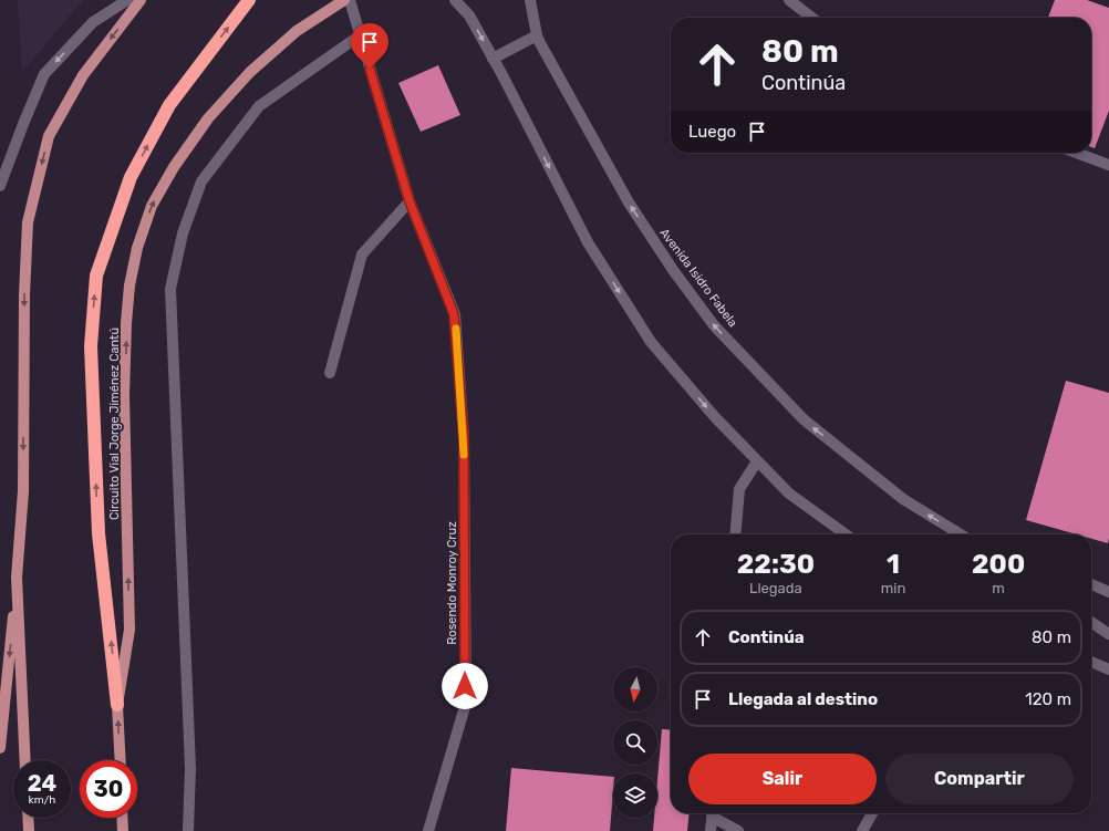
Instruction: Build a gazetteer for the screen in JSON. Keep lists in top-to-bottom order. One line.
{"streets":{"main road":["Circuito Vial Jorge Jiménez Cantú"],"street":["Avenida Isidro Fabela","Rosendo Monroy Cruz"]},"one_way":["Circuito Vial Jorge Jiménez Cantú"],"north":"bottom","page":{"turn":["80 m","Continúa"],"then":"Luego","eta":["22:30","Llegada","1","min","200","m"],"list":[{"name":"Continúa","value":"80 m"},{"name":"Llegada al destino","value":"120 m"}],"buttons":["Salir","Compartir"],"speed":"24 km/h","limit":"30"}}
